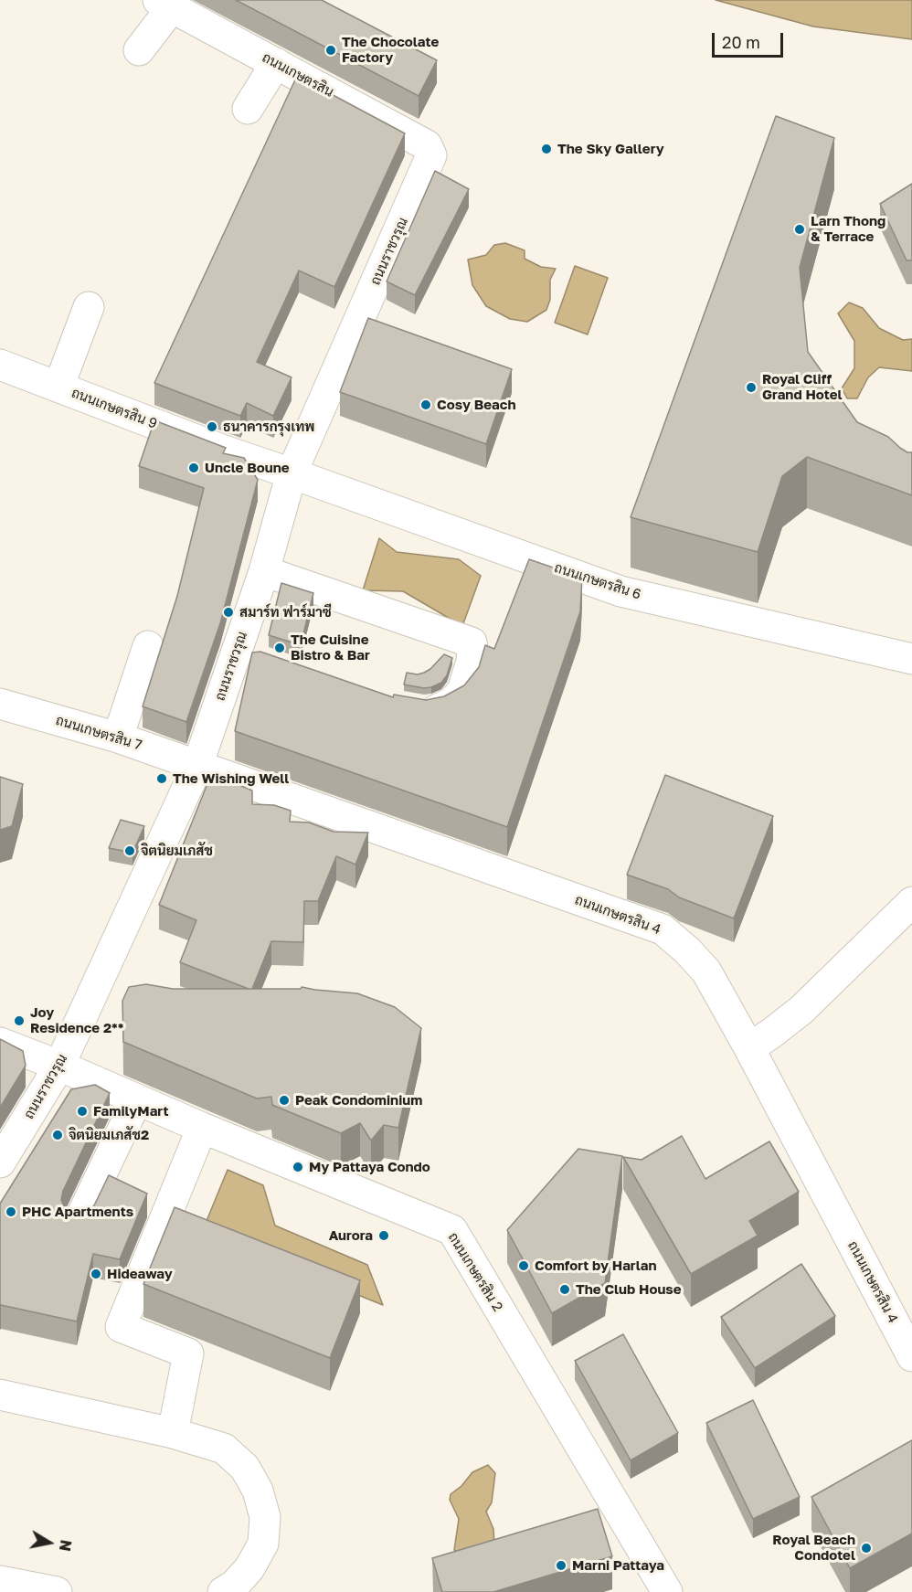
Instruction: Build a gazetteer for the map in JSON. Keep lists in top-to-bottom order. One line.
{"streets":{"street":["ถนนเกษตรสิน","ถนนราชวรุณ","ถนนเกษตรสิน 9","ถนนเกษตรสิน 6","ถนนเกษตรสิน 7","ถนนเกษตรสิน 4","ถนนเกษตรสิน 2"]},"crossings":[["ถนนเกษตรสิน","ถนนราชวรุณ"],["ถนนราชวรุณ","ถนนเกษตรสิน 9"],["ถนนราชวรุณ","ถนนเกษตรสิน 6"],["ถนนราชวรุณ","ถนนเกษตรสิน 7"],["ถนนราชวรุณ","ถนนเกษตรสิน 4"],["ถนนราชวรุณ","ถนนเกษตรสิน 2"],["ถนนเกษตรสิน 9","ถนนเกษตรสิน 6"],["ถนนเกษตรสิน 7","ถนนเกษตรสิน 4"]],"places":["The Chocolate Factory","The Sky Gallery","Larn Thong & Terrace","Royal Cliff Grand Hotel","Cosy Beach","ธนาคารกรุงเทพ","Uncle Boune","สมาร์ท ฟาร์มาซี","The Cuisine Bistro & Bar","The Wishing Well","จิตนิยมเภสัช","Joy Residence 2**","Peak Condominium","FamilyMart","จิตนิยมเภสัช2","My Pattaya Condo","PHC Apartments","Aurora","Comfort by Harlan","Hideaway","The Club House","Royal Beach Condotel","Marni Pattaya"],"scale_bar":"20 m","north":"right"}
